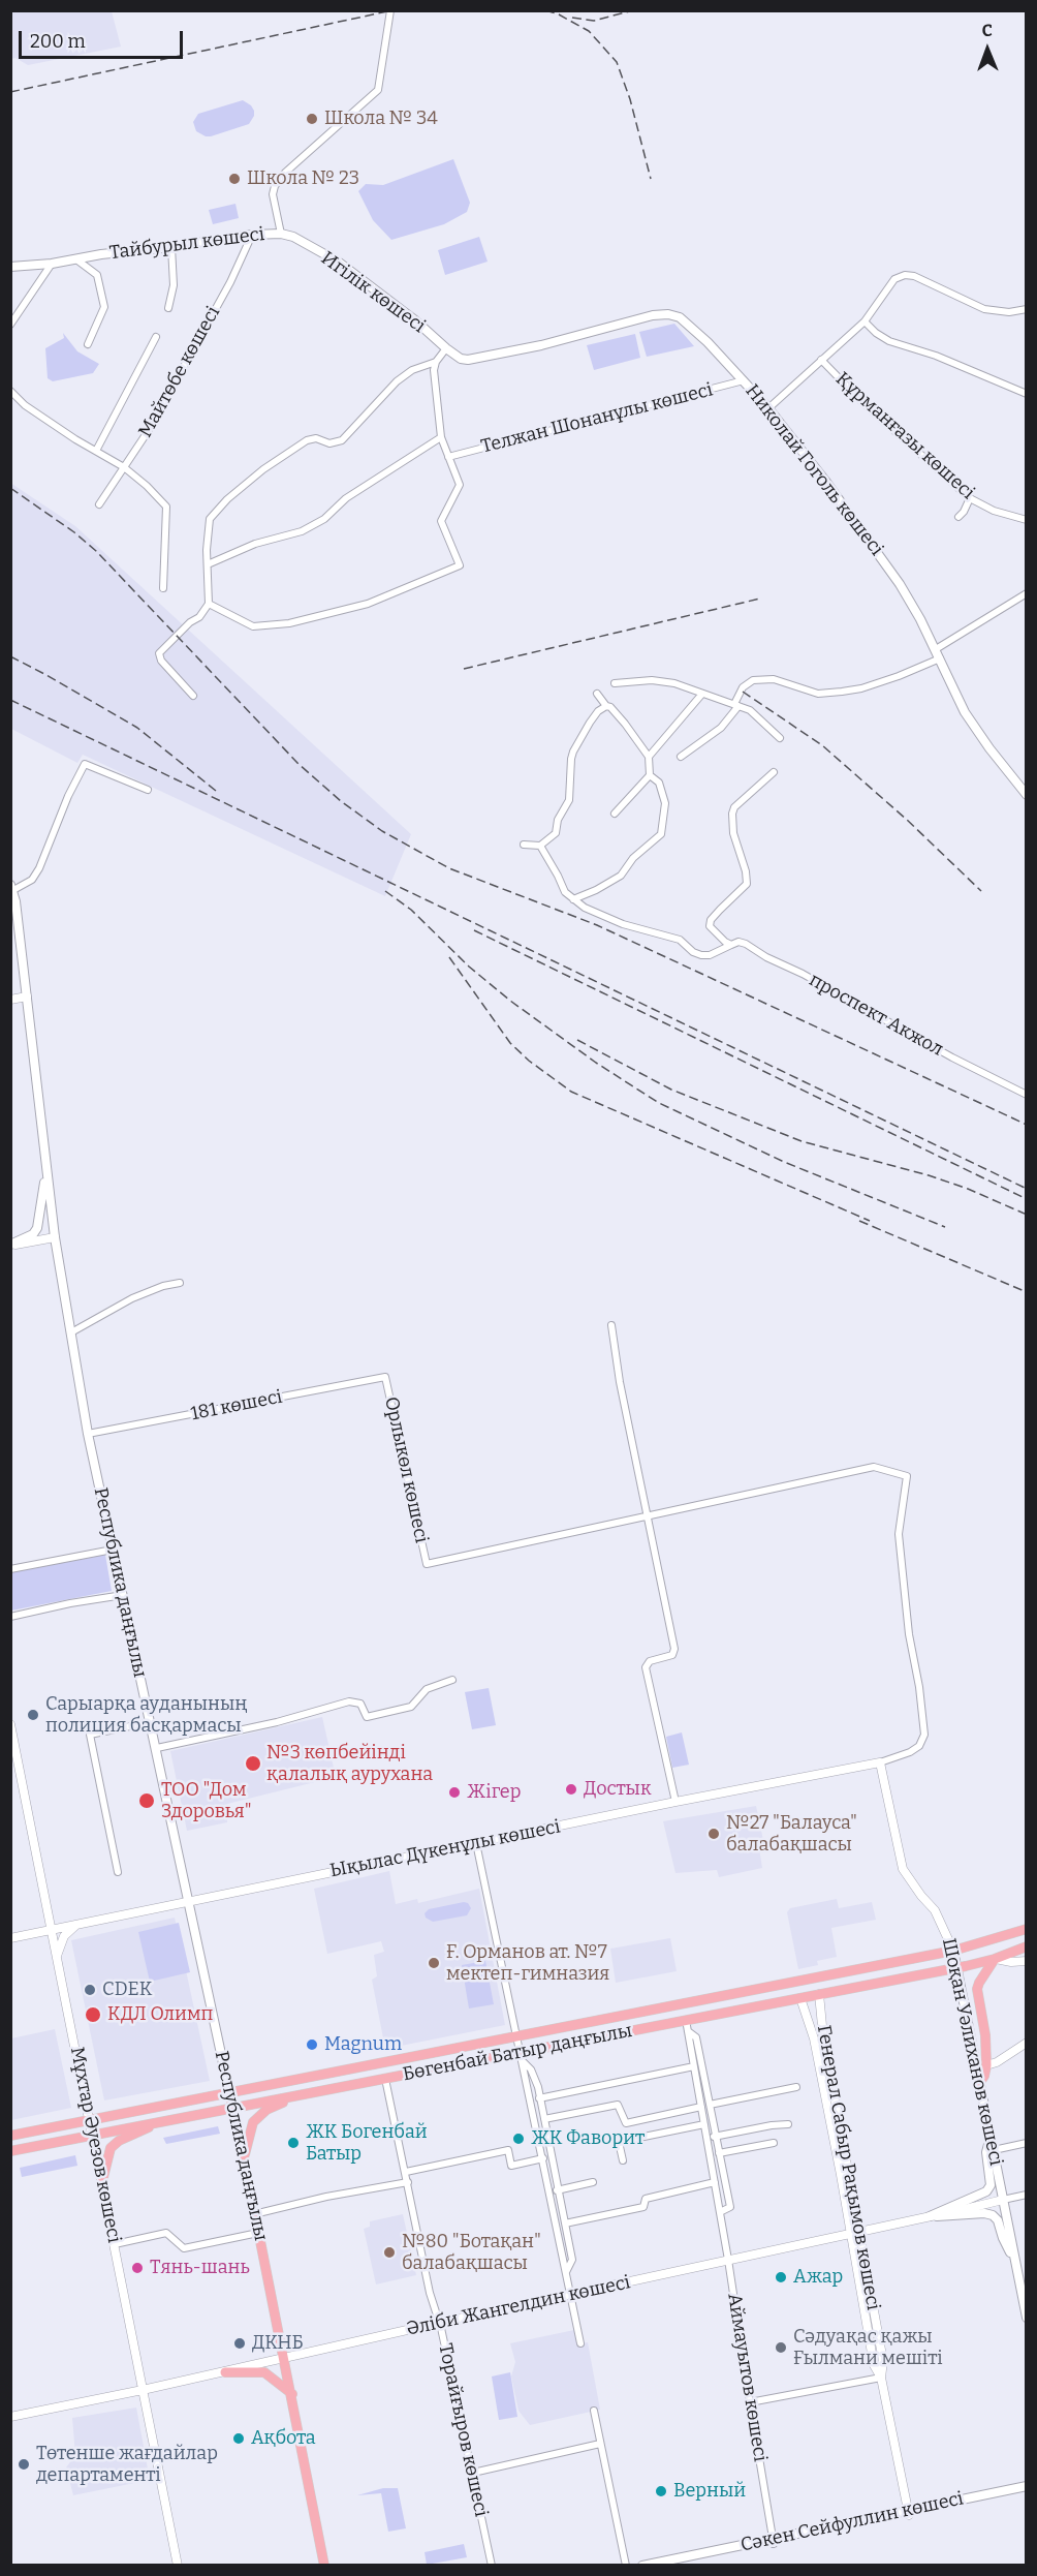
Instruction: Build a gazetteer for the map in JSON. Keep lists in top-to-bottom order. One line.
{"streets":{"main road":["Тайбурыл көшесі","Игілік көшесі","Николай Гоголь көшесі","Республика даңғылы","Шоқан Уәлиханов көшесі","Бөгенбай Батыр даңғылы","Сәкен Сейфуллин көшесі"],"street":["Майтөбе көшесі","Телжан Шонанұлы көшесі","Құрманғазы көшесі","проспект Акжол","181 көшесі","Орлыкөл көшесі","Ықылас Дүкенұлы көшесі","Мұхтар Әуезов көшесі","Генерал Сабыр Рақымов көшесі","Әліби Жангелдин көшесі","Аймауытов көшесі","Торайғыров көшесі"]},"crossings":[["Тайбурыл көшесі","Игілік көшесі"],["Тайбурыл көшесі","Майтөбе көшесі"],["Игілік көшесі","Николай Гоголь көшесі"],["Телжан Шонанұлы көшесі","Николай Гоголь көшесі"],["Құрманғазы көшесі","Николай Гоголь көшесі"],["181 көшесі","Орлыкөл көшесі"],["181 көшесі","Республика даңғылы"],["Республика даңғылы","Ықылас Дүкенұлы көшесі"],["Республика даңғылы","Бөгенбай Батыр даңғылы"],["Республика даңғылы","Әліби Жангелдин көшесі"],["Ықылас Дүкенұлы көшесі","Шоқан Уәлиханов көшесі"],["Ықылас Дүкенұлы көшесі","Мұхтар Әуезов көшесі"],["Шоқан Уәлиханов көшесі","Бөгенбай Батыр даңғылы"],["Шоқан Уәлиханов көшесі","Әліби Жангелдин көшесі"],["Бөгенбай Батыр даңғылы","Мұхтар Әуезов көшесі"],["Бөгенбай Батыр даңғылы","Генерал Сабыр Рақымов көшесі"],["Бөгенбай Батыр даңғылы","Аймауытов көшесі"],["Бөгенбай Батыр даңғылы","Торайғыров көшесі"],["Мұхтар Әуезов көшесі","Әліби Жангелдин көшесі"],["Генерал Сабыр Рақымов көшесі","Әліби Жангелдин көшесі"],["Генерал Сабыр Рақымов көшесі","Сәкен Сейфуллин көшесі"],["Әліби Жангелдин көшесі","Аймауытов көшесі"],["Әліби Жангелдин көшесі","Торайғыров көшесі"],["Аймауытов көшесі","Сәкен Сейфуллин көшесі"]],"places":["Школа № 34","Школа № 23","Сарыарқа ауданының полиция басқармасы","№3 көпбейінді қалалық аурухана","Достык","Жiгер","ТОО \"Дом Здоровья\"","№27 \"Балауса\" балабақшасы","Ғ. Орманов ат. №7 мектеп-гимназия","CDEK","КДЛ Олимп","Magnum","ЖК Фаворит","ЖК Богенбай Батыр","№80 \"Ботақан\" балабақшасы","Тянь-шань","Ажар","ДКНБ","Сәдуақас қажы Ғылмани мешіті","Ақбота","Төтенше жағдайлар департаменті","Верный"],"scale_bar":"200 m","north":"top"}
